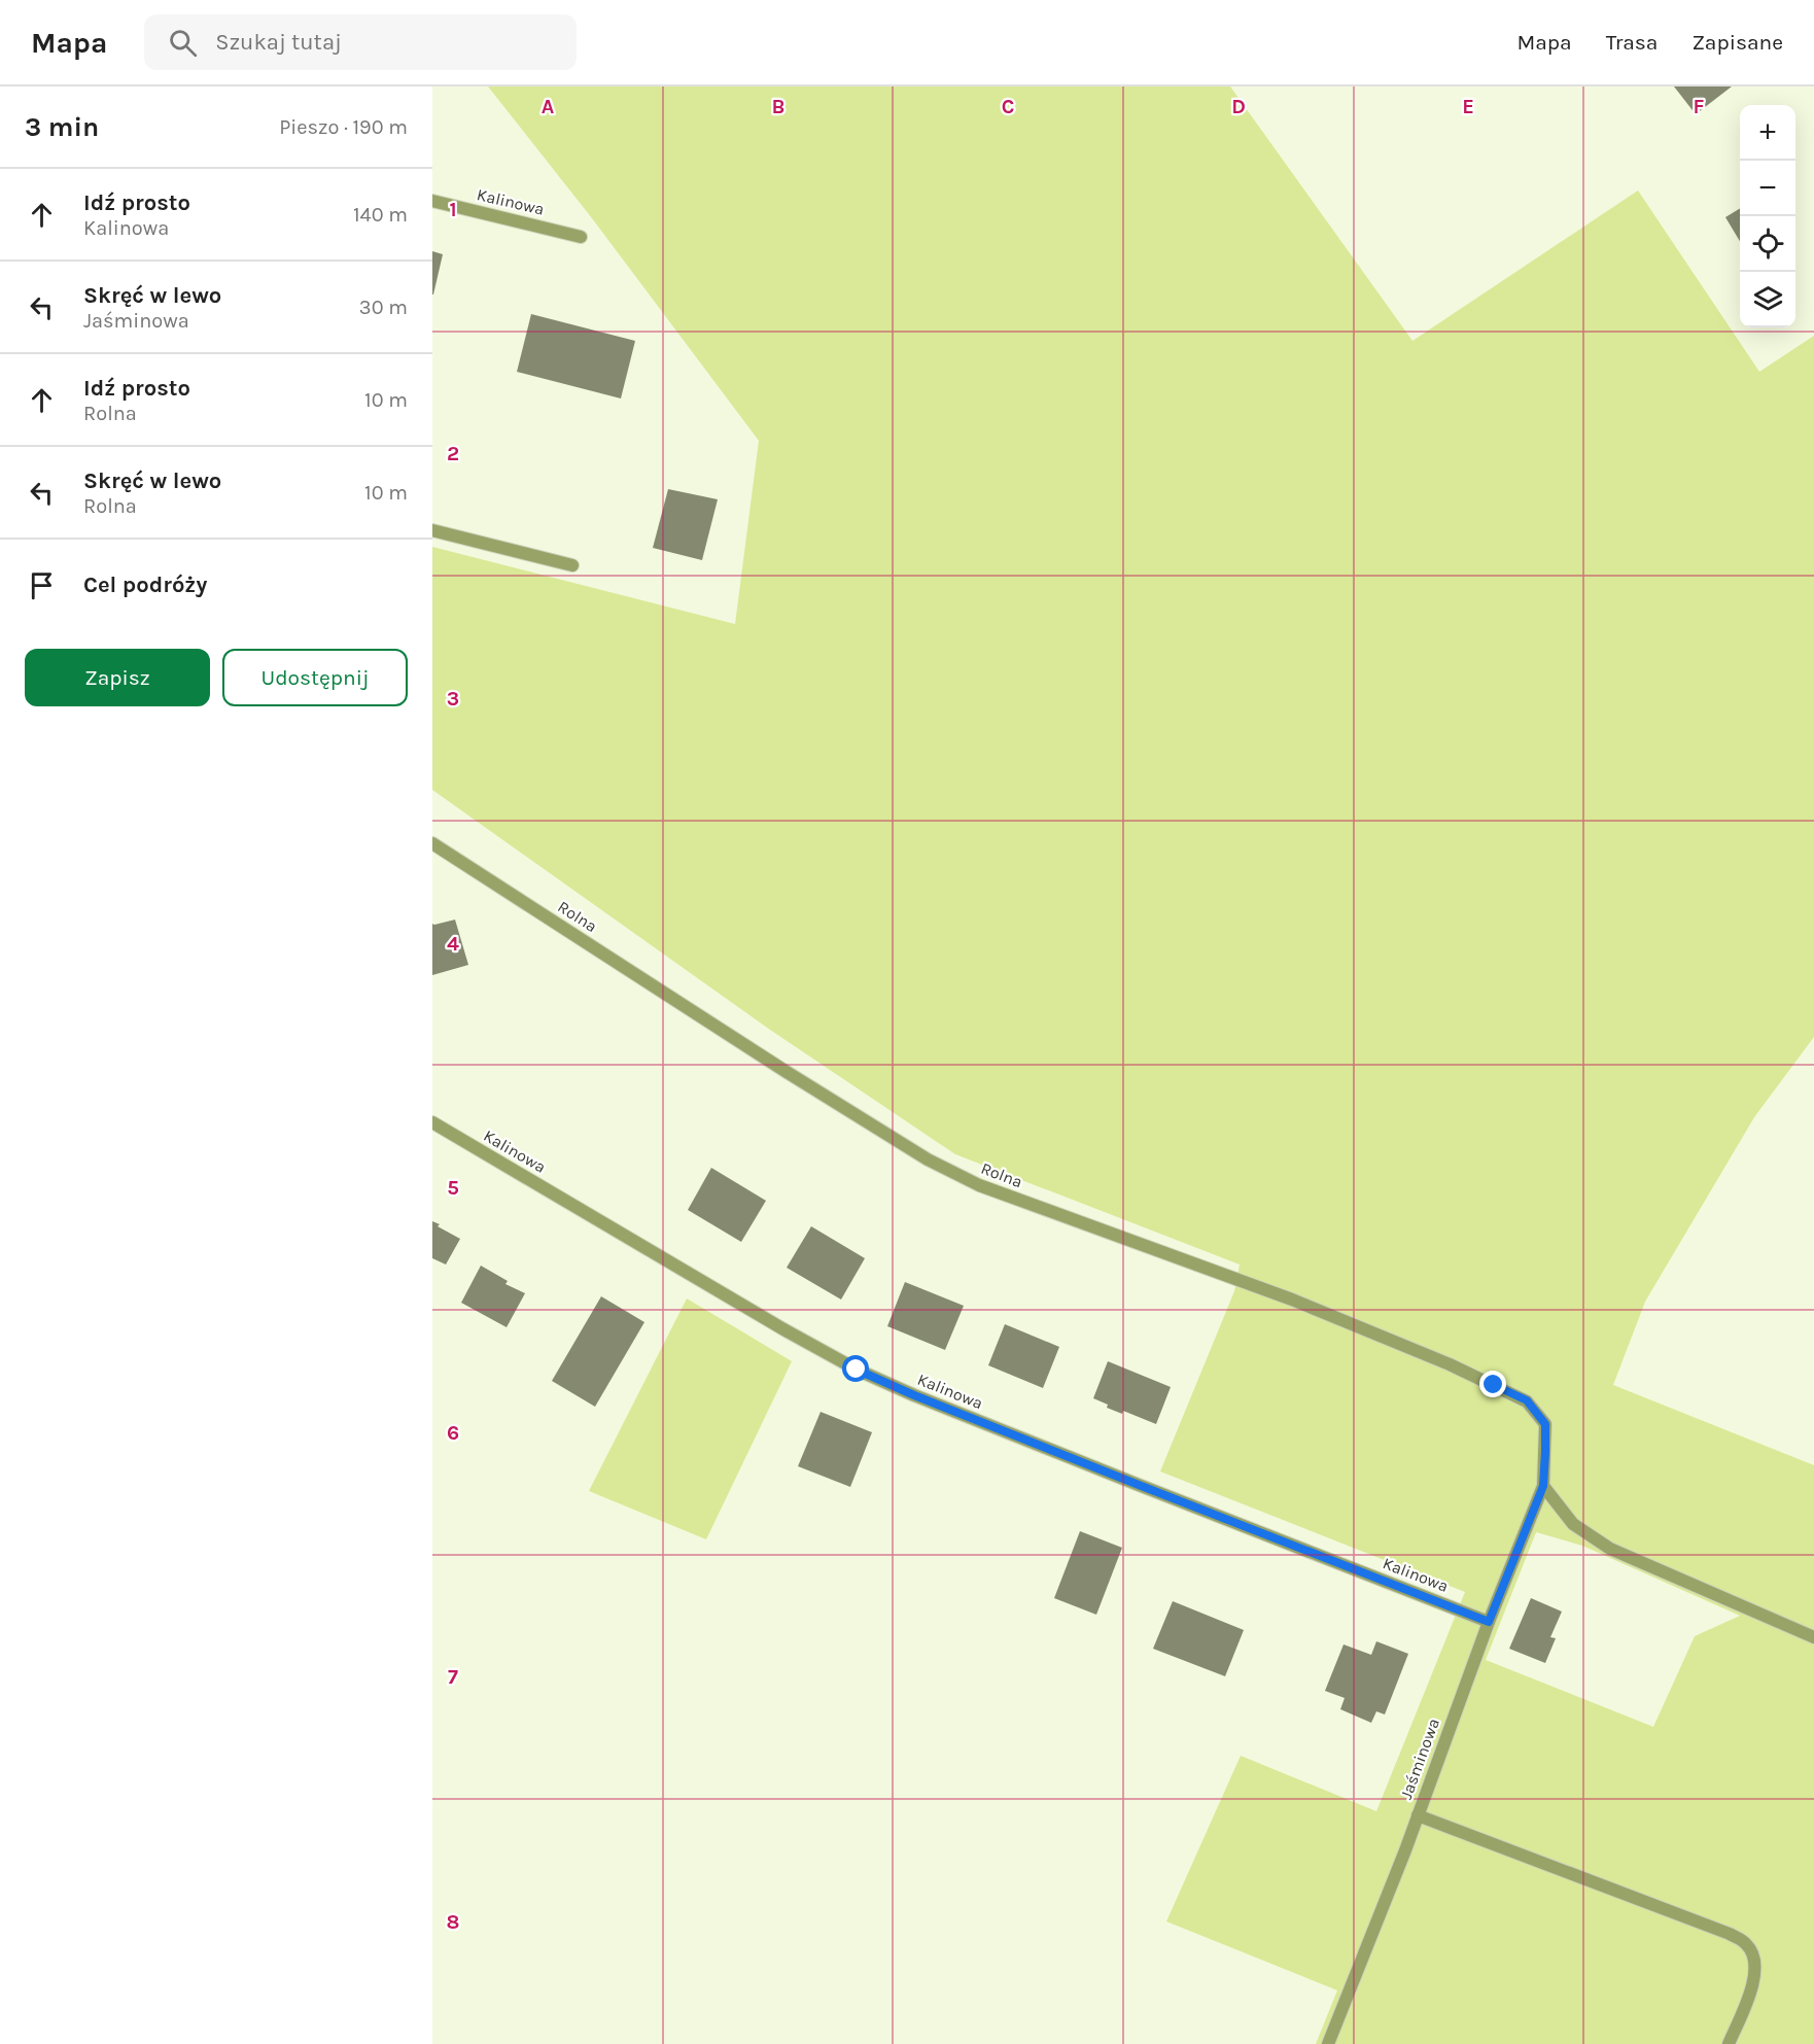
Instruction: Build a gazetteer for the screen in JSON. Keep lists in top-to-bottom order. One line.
{"streets":{"street":["Kalinowa","Rolna","Jaśminowa"]},"crossings":[["Kalinowa","Jaśminowa"],["Rolna","Jaśminowa"]],"page":{"header":"Mapa","search":"Szukaj tutaj","nav":["Mapa","Trasa","Zapisane"],"heading":["3 min","Pieszo · 190 m"],"map_buttons":["+","−"],"list":[["Idź prosto","Kalinowa","140 m"],["Skręć w lewo","Jaśminowa","30 m"],["Idź prosto","Rolna","10 m"],["Skręć w lewo","Rolna","10 m"],"Cel podróży"],"buttons":["Zapisz","Udostępnij"]},"grid":{"columns":["A","B","C","D","E","F"],"rows":["1","2","3","4","5","6","7","8"]}}
